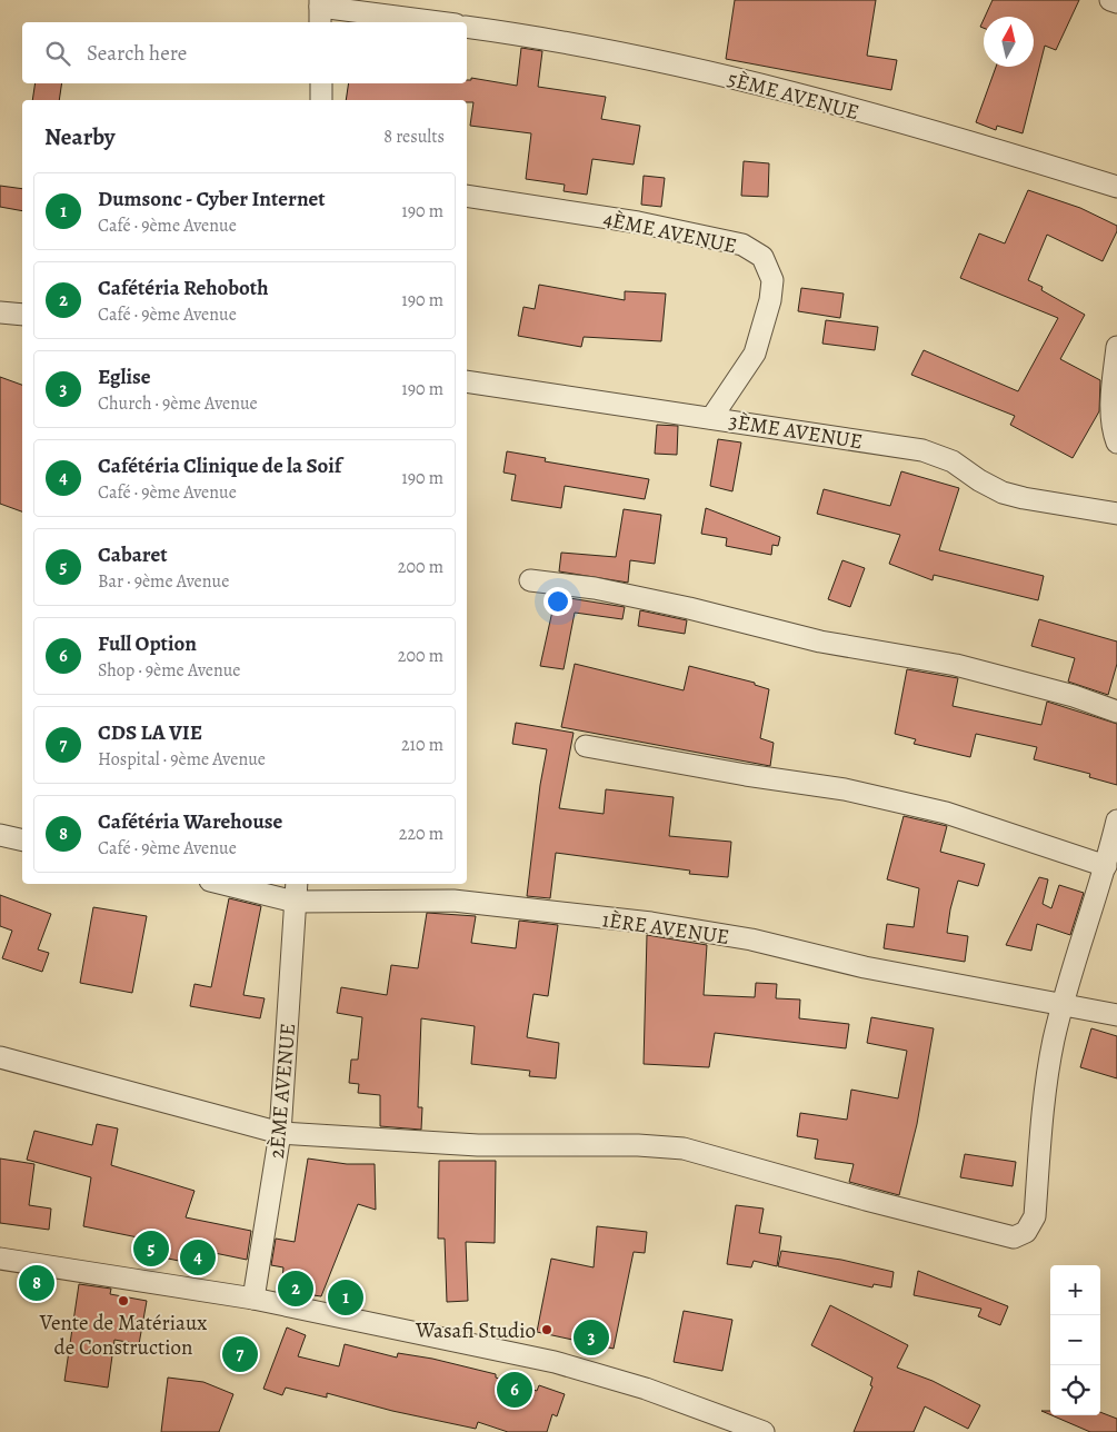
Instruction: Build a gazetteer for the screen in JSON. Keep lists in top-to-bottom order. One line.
{"streets":{"street":["5ÈME AVENUE","4ÈME AVENUE","3ÈME AVENUE","1ÈRE AVENUE","2ÈME AVENUE"]},"crossings":[["4ÈME AVENUE","3ÈME AVENUE"],["1ÈRE AVENUE","2ÈME AVENUE"]],"places":["Vente de Matériaux de Construction","Wasafi Studio"],"north":"top","page":{"search":"Search here","heading":["Nearby","8 results"],"list":[{"mark":"1","name":"Dumsonc - Cyber Internet","note":"Café · 9ème Avenue","value":"190 m"},{"mark":"2","name":"Cafétéria Rehoboth","note":"Café · 9ème Avenue","value":"190 m"},{"mark":"3","name":"Eglise","note":"Church · 9ème Avenue","value":"190 m"},{"mark":"4","name":"Cafétéria Clinique de la Soif","note":"Café · 9ème Avenue","value":"190 m"},{"mark":"5","name":"Cabaret","note":"Bar · 9ème Avenue","value":"200 m"},{"mark":"6","name":"Full Option","note":"Shop · 9ème Avenue","value":"200 m"},{"mark":"7","name":"CDS LA VIE","note":"Hospital · 9ème Avenue","value":"210 m"},{"mark":"8","name":"Cafétéria Warehouse","note":"Café · 9ème Avenue","value":"220 m"}],"pins":["5","4","8","2","1","3","7","6"],"map_buttons":["+","−"]}}
